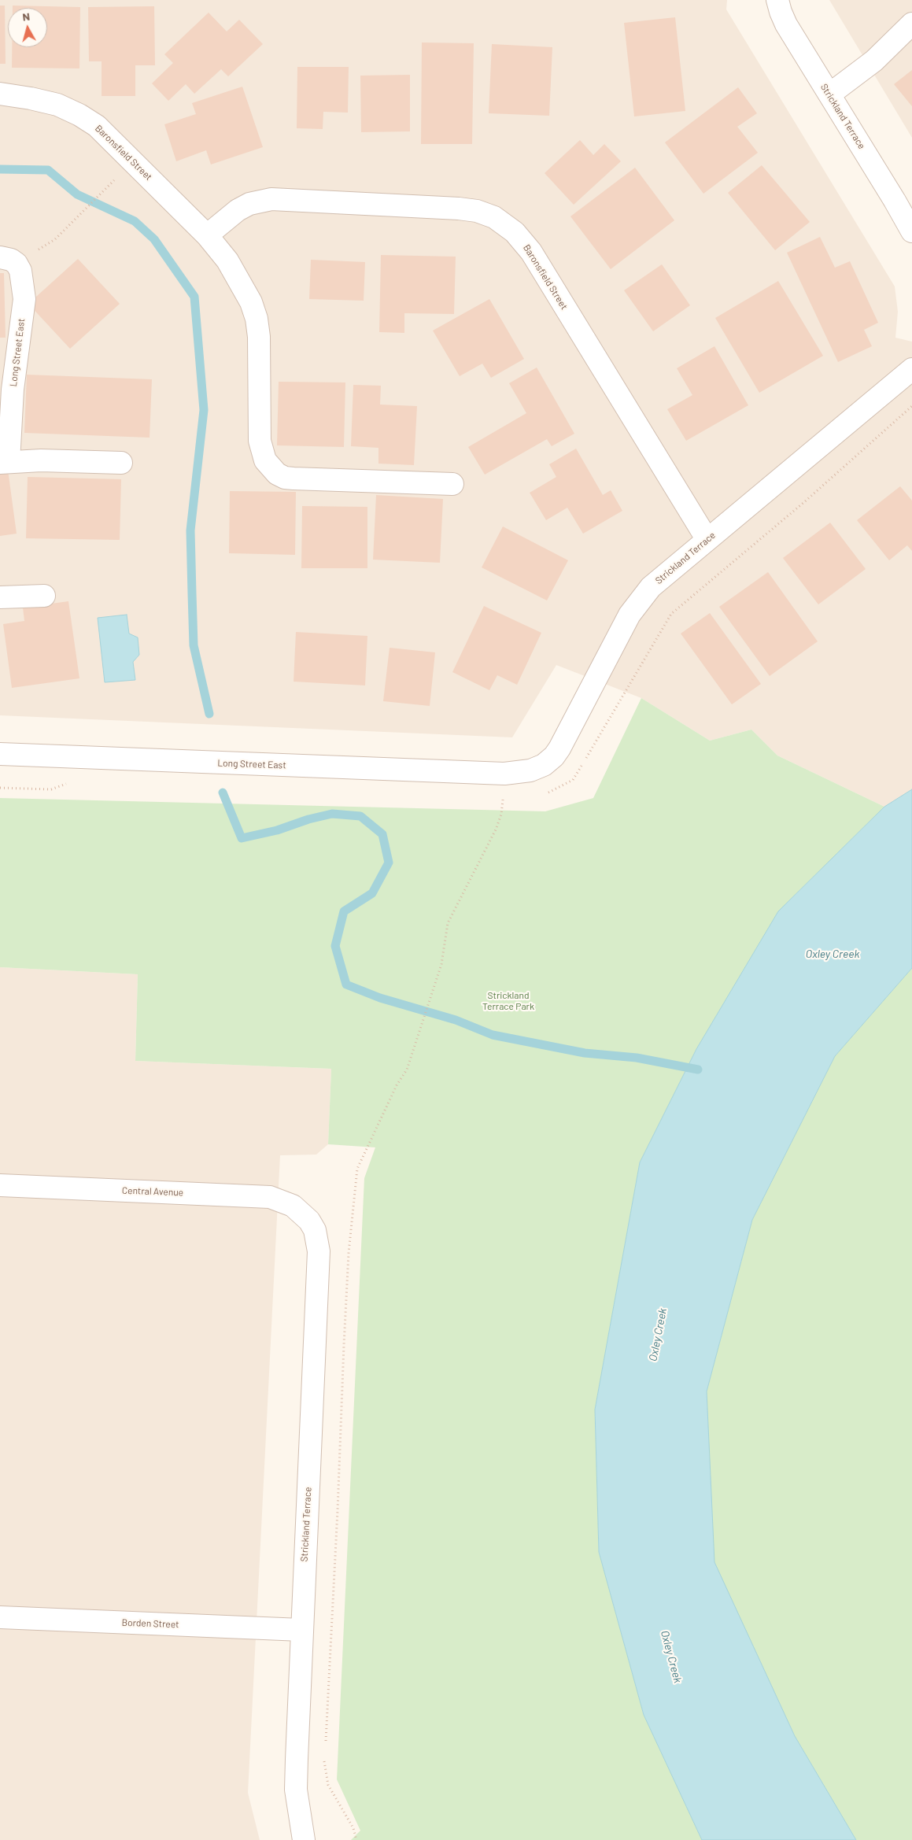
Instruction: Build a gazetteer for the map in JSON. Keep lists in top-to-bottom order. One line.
{"streets":{"street":["Strickland Terrace","Baronsfield Street","Long Street East","Central Avenue","Borden Street"]},"crossings":[["Strickland Terrace","Baronsfield Street"],["Strickland Terrace","Long Street East"],["Strickland Terrace","Central Avenue"],["Strickland Terrace","Borden Street"]],"water":["Oxley Creek"],"parks":["Strickland Terrace Park"],"north":"top"}
